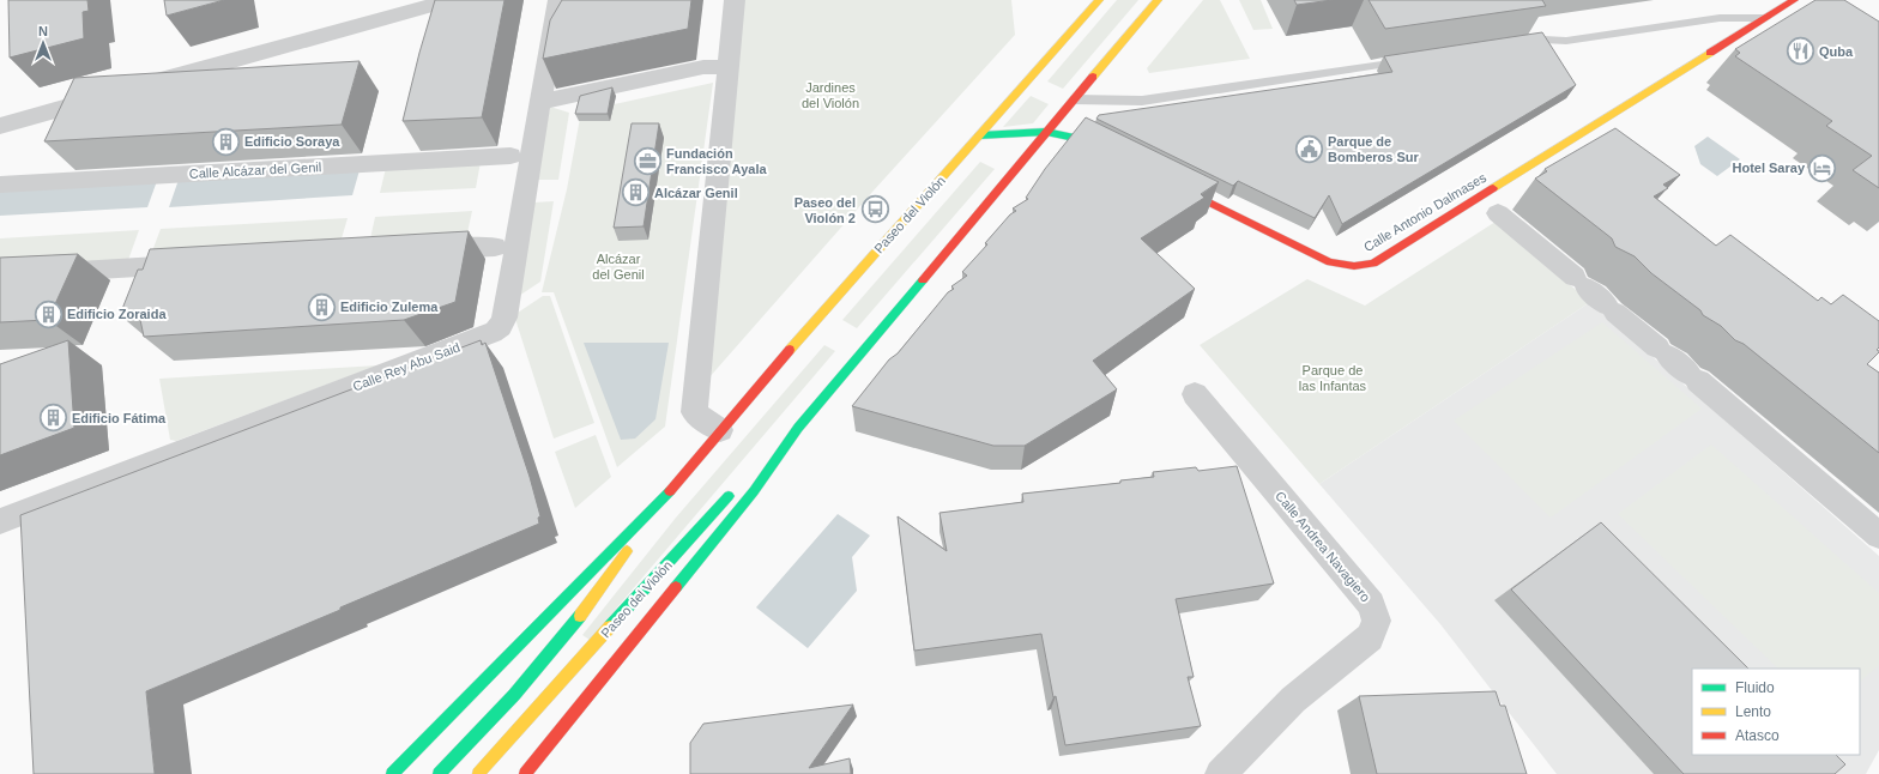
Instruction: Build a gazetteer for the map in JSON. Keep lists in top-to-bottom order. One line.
{"streets":{"main road":["Calle Antonio Dalmases","Paseo del Violón"],"street":["Calle Alcázar del Genil","Calle Rey Abu Said","Calle Andrea Navagiero"]},"parks":["Jardines del Violón","Alcázar del Genil","Parque de las Infantas"],"places":{"restaurant":["Quba"],"building":["Edificio Soraya","Alcázar Genil","Edificio Zulema","Edificio Zoraida","Edificio Fátima"],"public building":["Parque de Bomberos Sur"],"office":["Fundación Francisco Ayala"],"hotel":["Hotel Saray"],"bus stop":["Paseo del Violón 2"]},"legend":["Fluido","Lento","Atasco"],"north":"top"}
